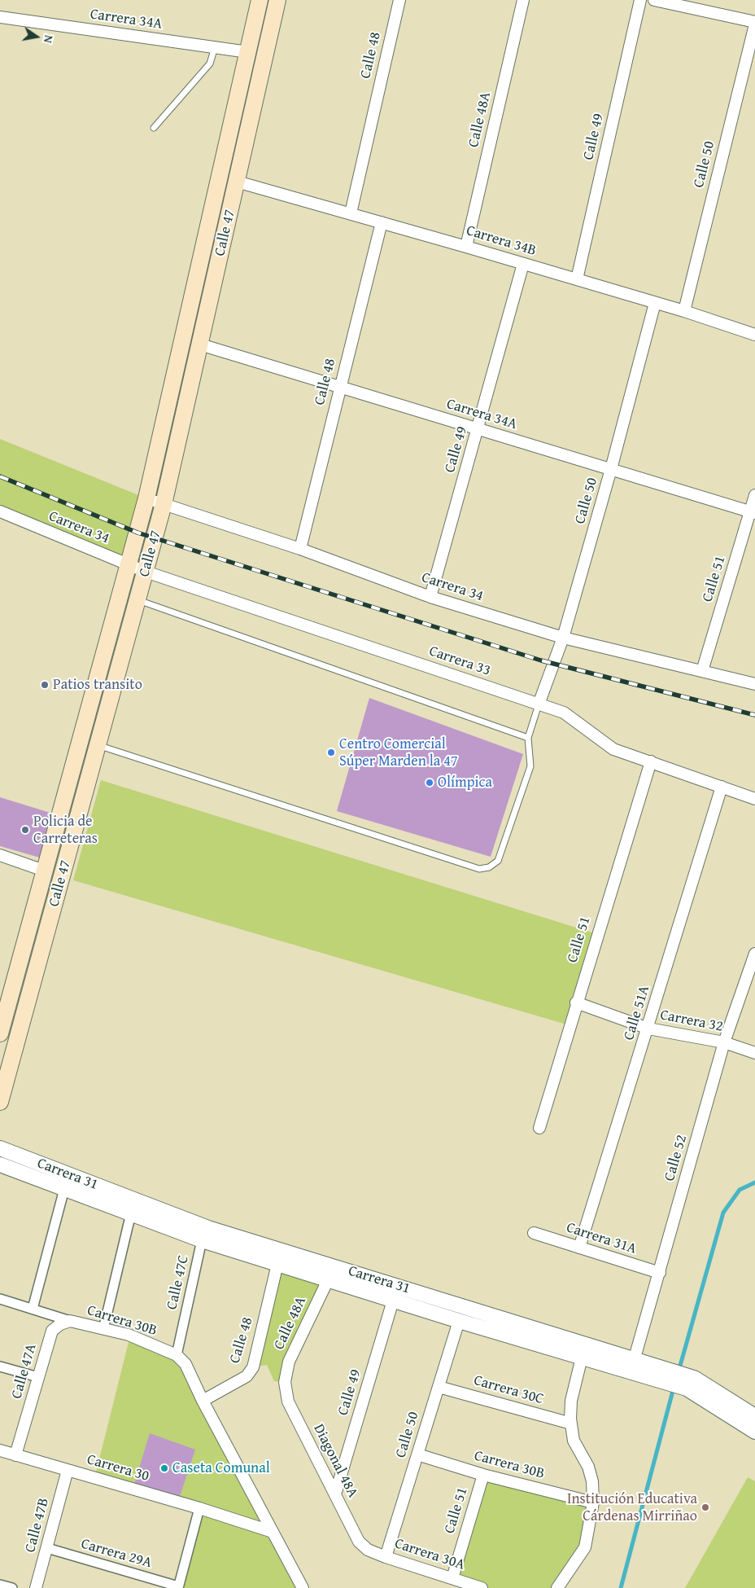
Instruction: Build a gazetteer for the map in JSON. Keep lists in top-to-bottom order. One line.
{"streets":{"main road":["Calle 47"],"street":["Carrera 34A","Calle 48","Calle 48A","Calle 49","Calle 50","Carrera 34B","Carrera 34","Calle 51","Carrera 33","Calle 51A","Carrera 32","Calle 52","Carrera 31","Carrera 31A","Calle 47C","Carrera 30B","Calle 47A","Carrera 30C","Diagonal 48A","Carrera 30","Calle 47B","Carrera 29A","Carrera 30A"]},"crossings":[["Carrera 34A","Calle 48"],["Carrera 34A","Calle 49"],["Carrera 34A","Calle 50"],["Carrera 34A","Calle 47"],["Carrera 34A","Calle 51"],["Calle 48","Carrera 34B"],["Calle 48","Carrera 34"],["Calle 48","Carrera 31"],["Calle 48","Carrera 30B"],["Calle 48A","Carrera 34B"],["Calle 48A","Carrera 31"],["Calle 48A","Diagonal 48A"],["Calle 49","Carrera 34B"],["Calle 49","Carrera 34"],["Calle 49","Carrera 31"],["Calle 49","Diagonal 48A"],["Calle 50","Carrera 34B"],["Calle 50","Carrera 34"],["Calle 50","Carrera 33"],["Calle 50","Carrera 31"],["Calle 50","Carrera 30B"],["Calle 50","Carrera 30C"],["Calle 50","Carrera 30A"],["Calle 47","Carrera 34B"],["Calle 47","Carrera 34"],["Calle 47","Carrera 33"],["Carrera 34","Calle 51"],["Carrera 34","Carrera 33"],["Calle 51","Carrera 33"],["Calle 51","Carrera 32"],["Calle 51","Carrera 30B"],["Calle 51","Carrera 30A"],["Carrera 33","Calle 51A"],["Calle 51A","Carrera 32"],["Calle 51A","Carrera 31A"],["Carrera 32","Calle 52"],["Calle 52","Carrera 31"],["Calle 52","Carrera 31A"],["Carrera 31","Calle 47C"],["Calle 47C","Carrera 30B"],["Carrera 30B","Calle 47A"],["Carrera 30B","Carrera 30"],["Calle 47A","Carrera 30"],["Diagonal 48A","Carrera 30A"],["Carrera 30","Calle 47B"],["Calle 47B","Carrera 29A"]],"places":["Patios transito","Centro Comercial Súper Marden la 47","Olímpica","Policia de Carreteras","Caseta Comunal","Institución Educativa Cárdenas Mirriñao"],"north":"right"}
